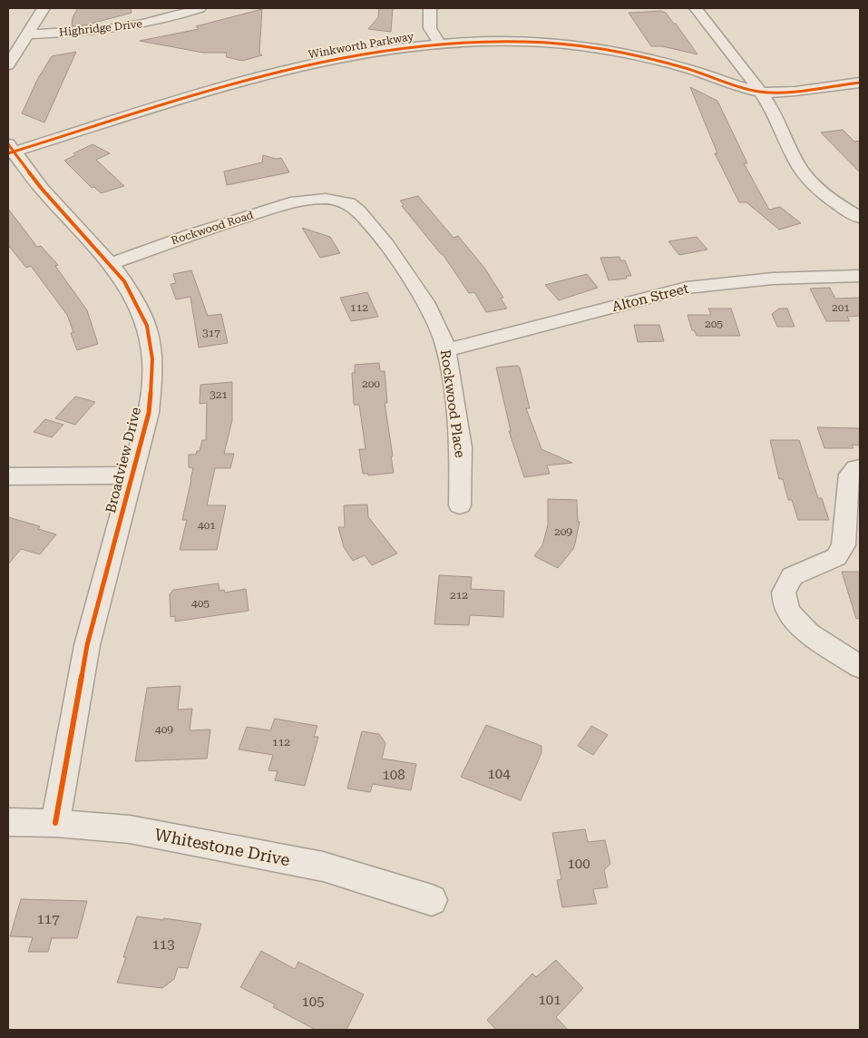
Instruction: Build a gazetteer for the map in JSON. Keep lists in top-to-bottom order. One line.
{"streets":{"street":["Highridge Drive","Winkworth Parkway","Rockwood Road","Alton Street","Rockwood Place","Broadview Drive","Whitestone Drive"]},"crossings":[["Winkworth Parkway","Broadview Drive"],["Rockwood Road","Rockwood Place"],["Rockwood Road","Broadview Drive"],["Alton Street","Rockwood Place"],["Broadview Drive","Whitestone Drive"]],"house_numbers":["112","201","205","317","200","321","401","209","212","405","409","112","104","108","100","117","113","101","105"]}
